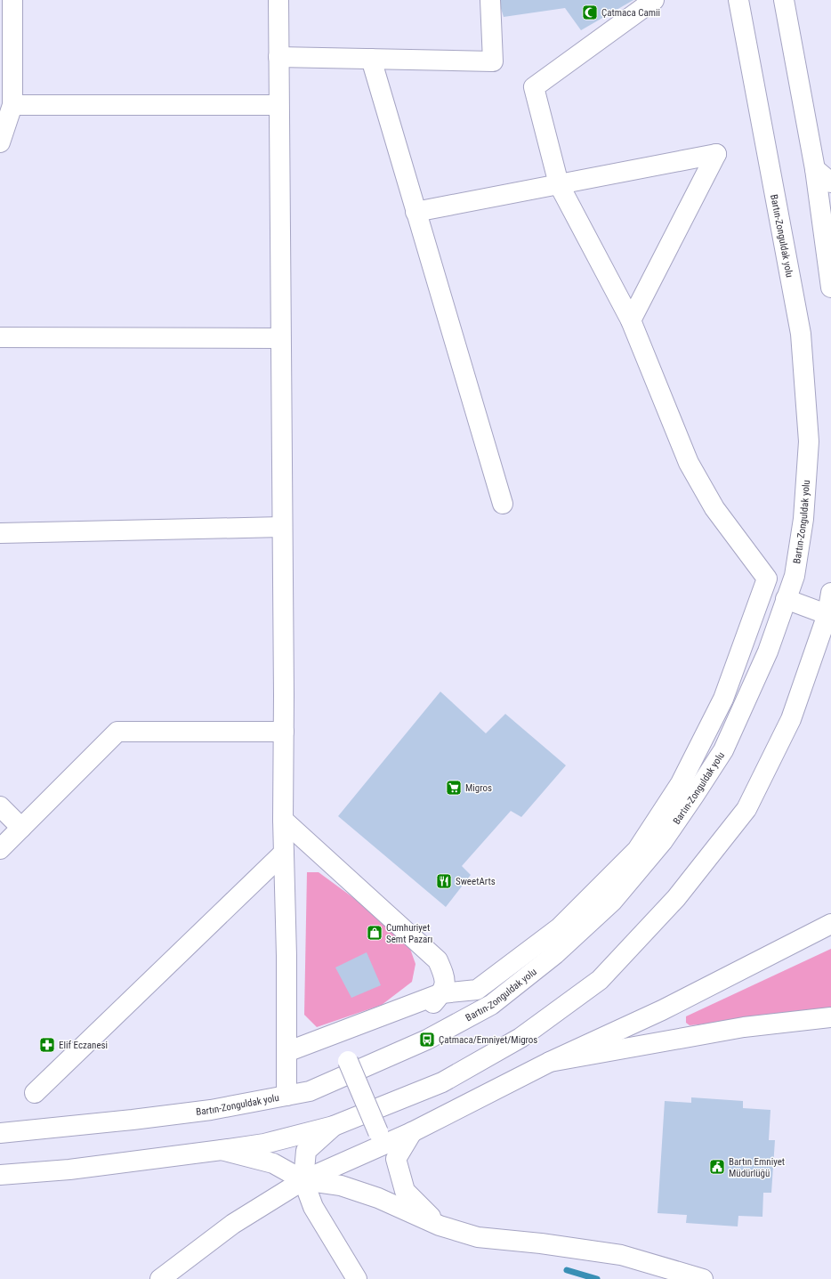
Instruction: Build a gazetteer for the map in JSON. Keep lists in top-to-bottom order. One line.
{"streets":{"main road":["Bartın-Zonguldak yolu"]},"places":{"mosque":["Çatmaca Camii"],"supermarket":["Migros"],"restaurant":["SweetArts"],"shop":["Cumhuriyet Semt Pazarı"],"bus stop":["Çatmaca/Emniyet/Migros"],"pharmacy":["Elif Eczanesi"],"public building":["Bartın Emniyet Müdürlüğü"]}}
